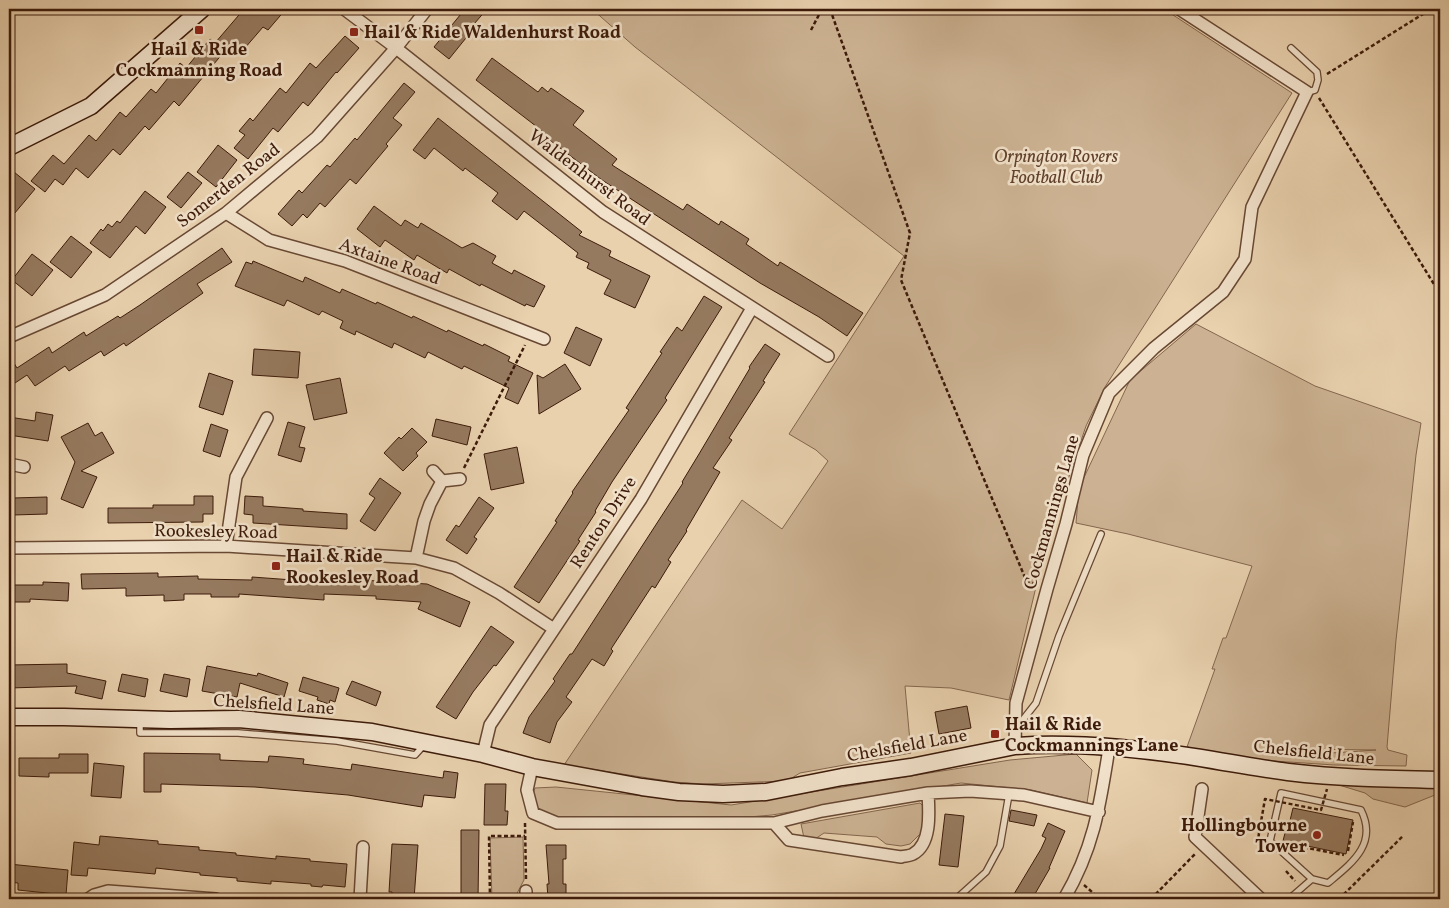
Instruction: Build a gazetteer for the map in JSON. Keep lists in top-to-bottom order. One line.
{"streets":{"street":["Waldenhurst Road","Somerden Road","Axtaine Road","Cockmannings Lane","Renton Drive","Rookesley Road","Chelsfield Lane"]},"crossings":[["Waldenhurst Road","Somerden Road"],["Waldenhurst Road","Renton Drive"],["Somerden Road","Axtaine Road"],["Cockmannings Lane","Chelsfield Lane"],["Renton Drive","Rookesley Road"],["Renton Drive","Chelsfield Lane"]],"parks":["Orpington Rovers Football Club"],"places":{"transit":["Hail & Ride Cockmanning Road","Hail & Ride Waldenhurst Road","Hail & Ride Rookesley Road","Hail & Ride Cockmannings Lane"],"other":["Hollingbourne Tower"]}}
